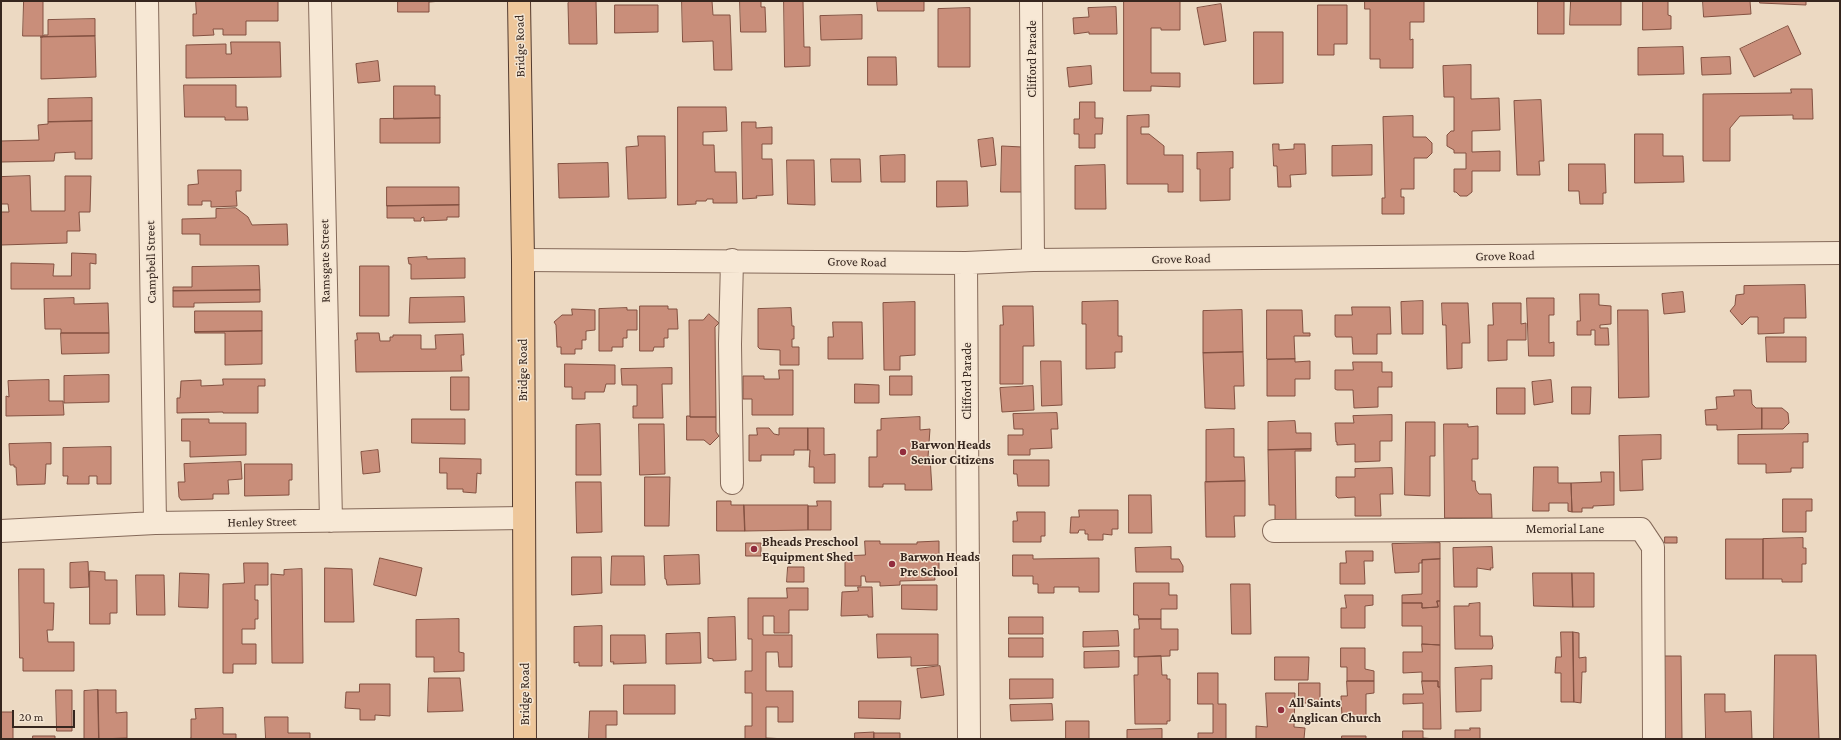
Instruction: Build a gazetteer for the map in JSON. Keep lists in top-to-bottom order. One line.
{"streets":{"main road":["Bridge Road"],"street":["Clifford Parade","Grove Road","Ramsgate Street","Campbell Street","Henley Street","Memorial Lane"]},"crossings":[["Bridge Road","Grove Road"],["Bridge Road","Henley Street"],["Clifford Parade","Grove Road"],["Ramsgate Street","Henley Street"],["Campbell Street","Henley Street"]],"places":["Barwon Heads Senior Citizens","Bheads Preschool Equipment Shed","Barwon Heads Pre School","All Saints Anglican Church"],"scale_bar":"20 m"}
